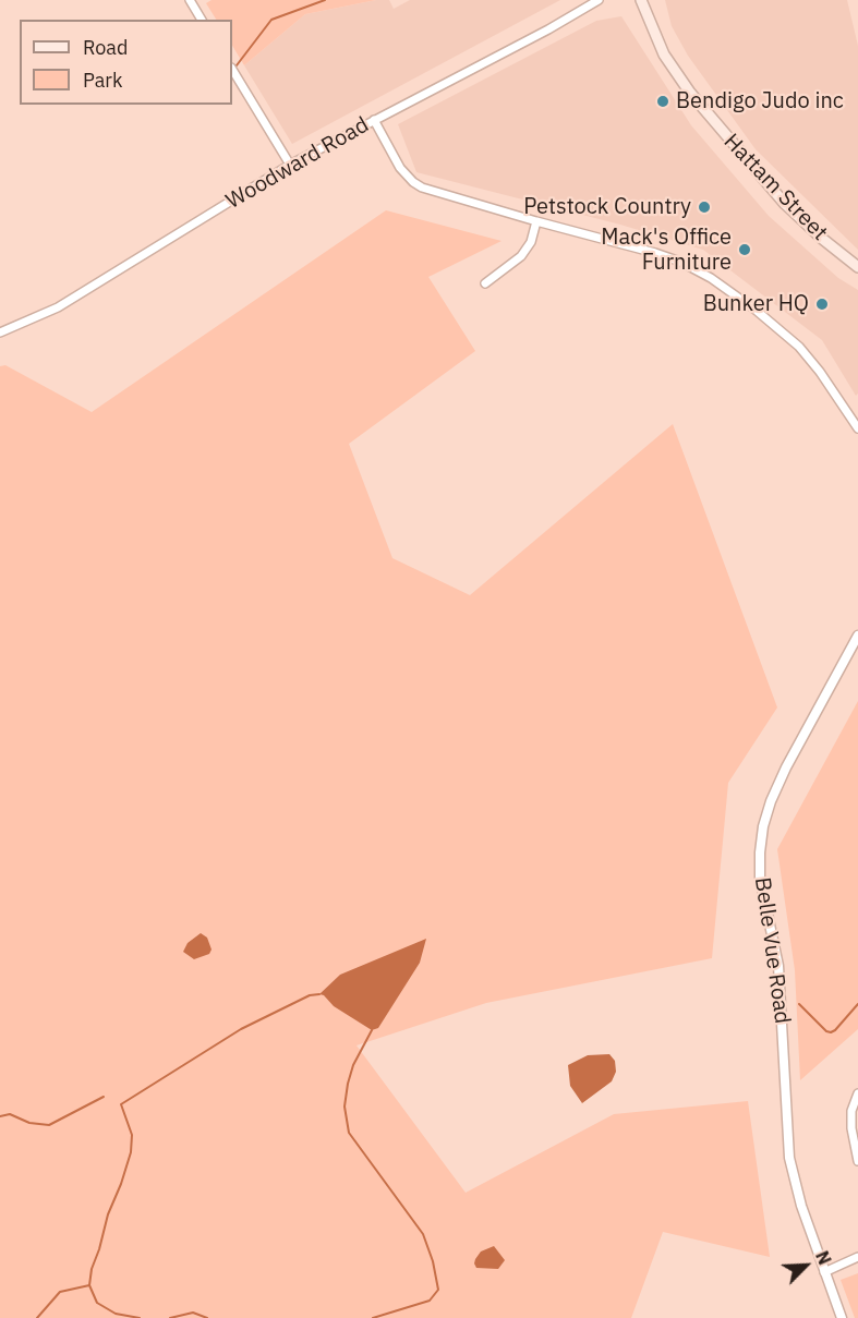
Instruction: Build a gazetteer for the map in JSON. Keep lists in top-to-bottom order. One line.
{"streets":{"main road":["Hattam Street"],"street":["Woodward Road","Belle Vue Road"]},"places":["Bendigo Judo inc","Petstock Country","Mack's Office Furniture","Bunker HQ"],"legend":["Road","Park"],"north":"top right"}
